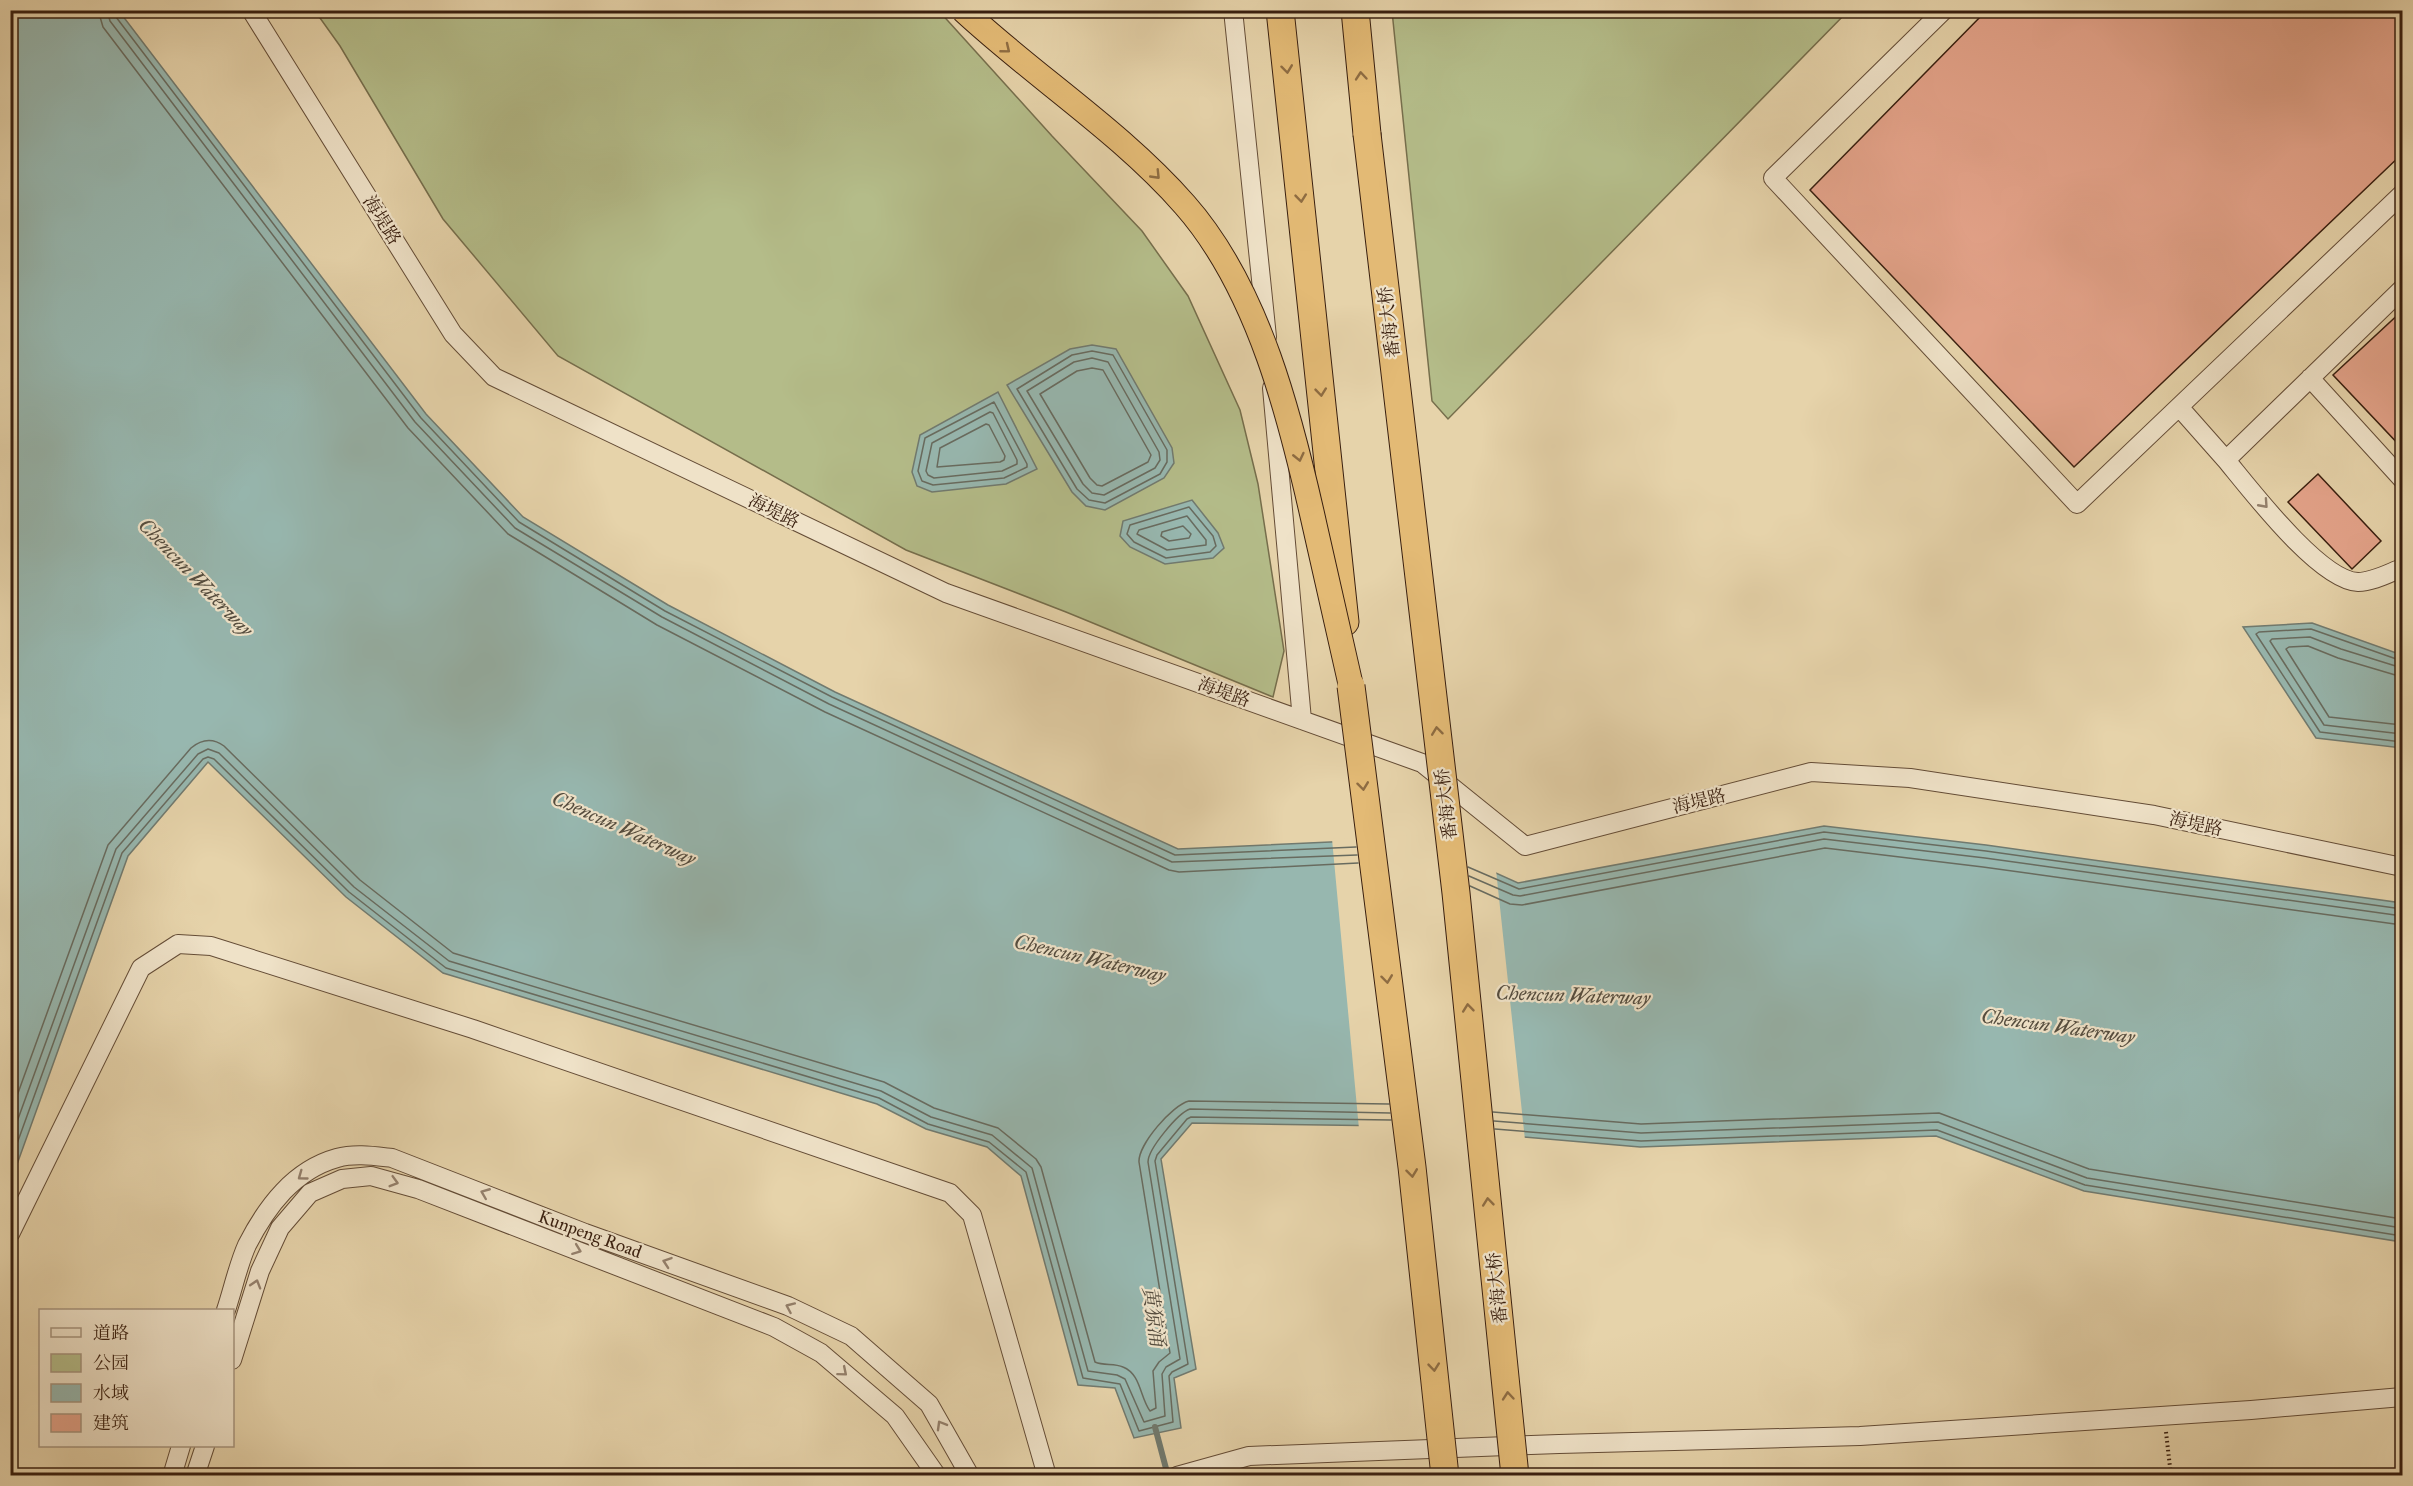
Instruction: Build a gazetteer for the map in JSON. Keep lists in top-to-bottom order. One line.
{"streets":{"highway":["番海大桥"],"street":["海堤路","Kunpeng Road"]},"water":["Chencun Waterway","黄猄涌"],"legend":["道路","公园","水域","建筑"]}
